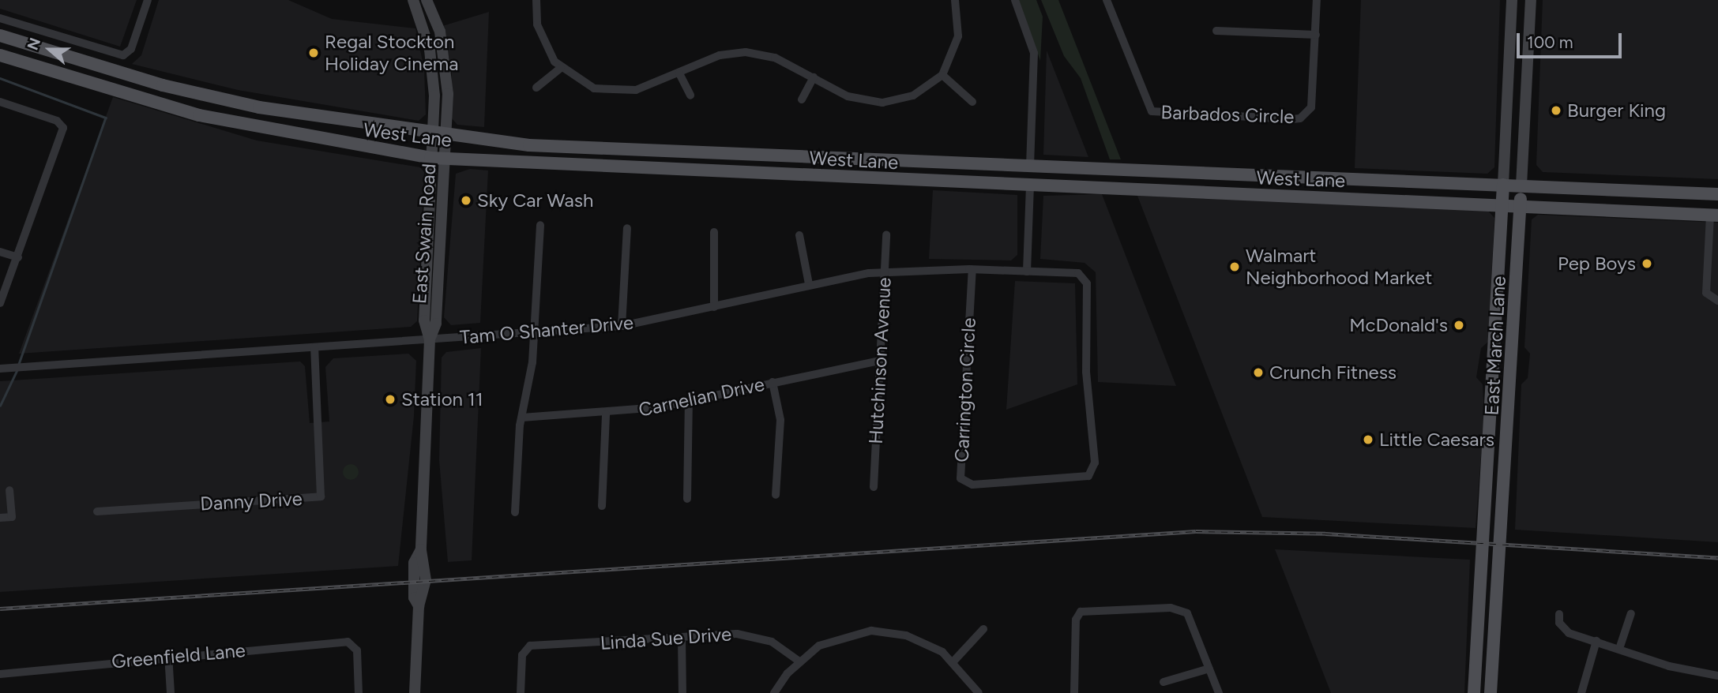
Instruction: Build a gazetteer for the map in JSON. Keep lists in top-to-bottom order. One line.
{"streets":{"main road":["West Lane","East Swain Road","East March Lane"],"street":["Barbados Circle","Tam O Shanter Drive","Hutchinson Avenue","Carrington Circle","Carnelian Drive","Danny Drive","Linda Sue Drive","Greenfield Lane"]},"crossings":[["West Lane","East Swain Road"],["West Lane","East March Lane"],["East Swain Road","Tam O Shanter Drive"],["Tam O Shanter Drive","Hutchinson Avenue"],["Tam O Shanter Drive","Carrington Circle"],["Tam O Shanter Drive","Danny Drive"],["Hutchinson Avenue","Carnelian Drive"]],"places":["Regal Stockton Holiday Cinema","Burger King","Sky Car Wash","Pep Boys","Walmart Neighborhood Market","McDonald's","Crunch Fitness","Station 11","Little Caesars"],"scale_bar":"100 m","north":"left"}
